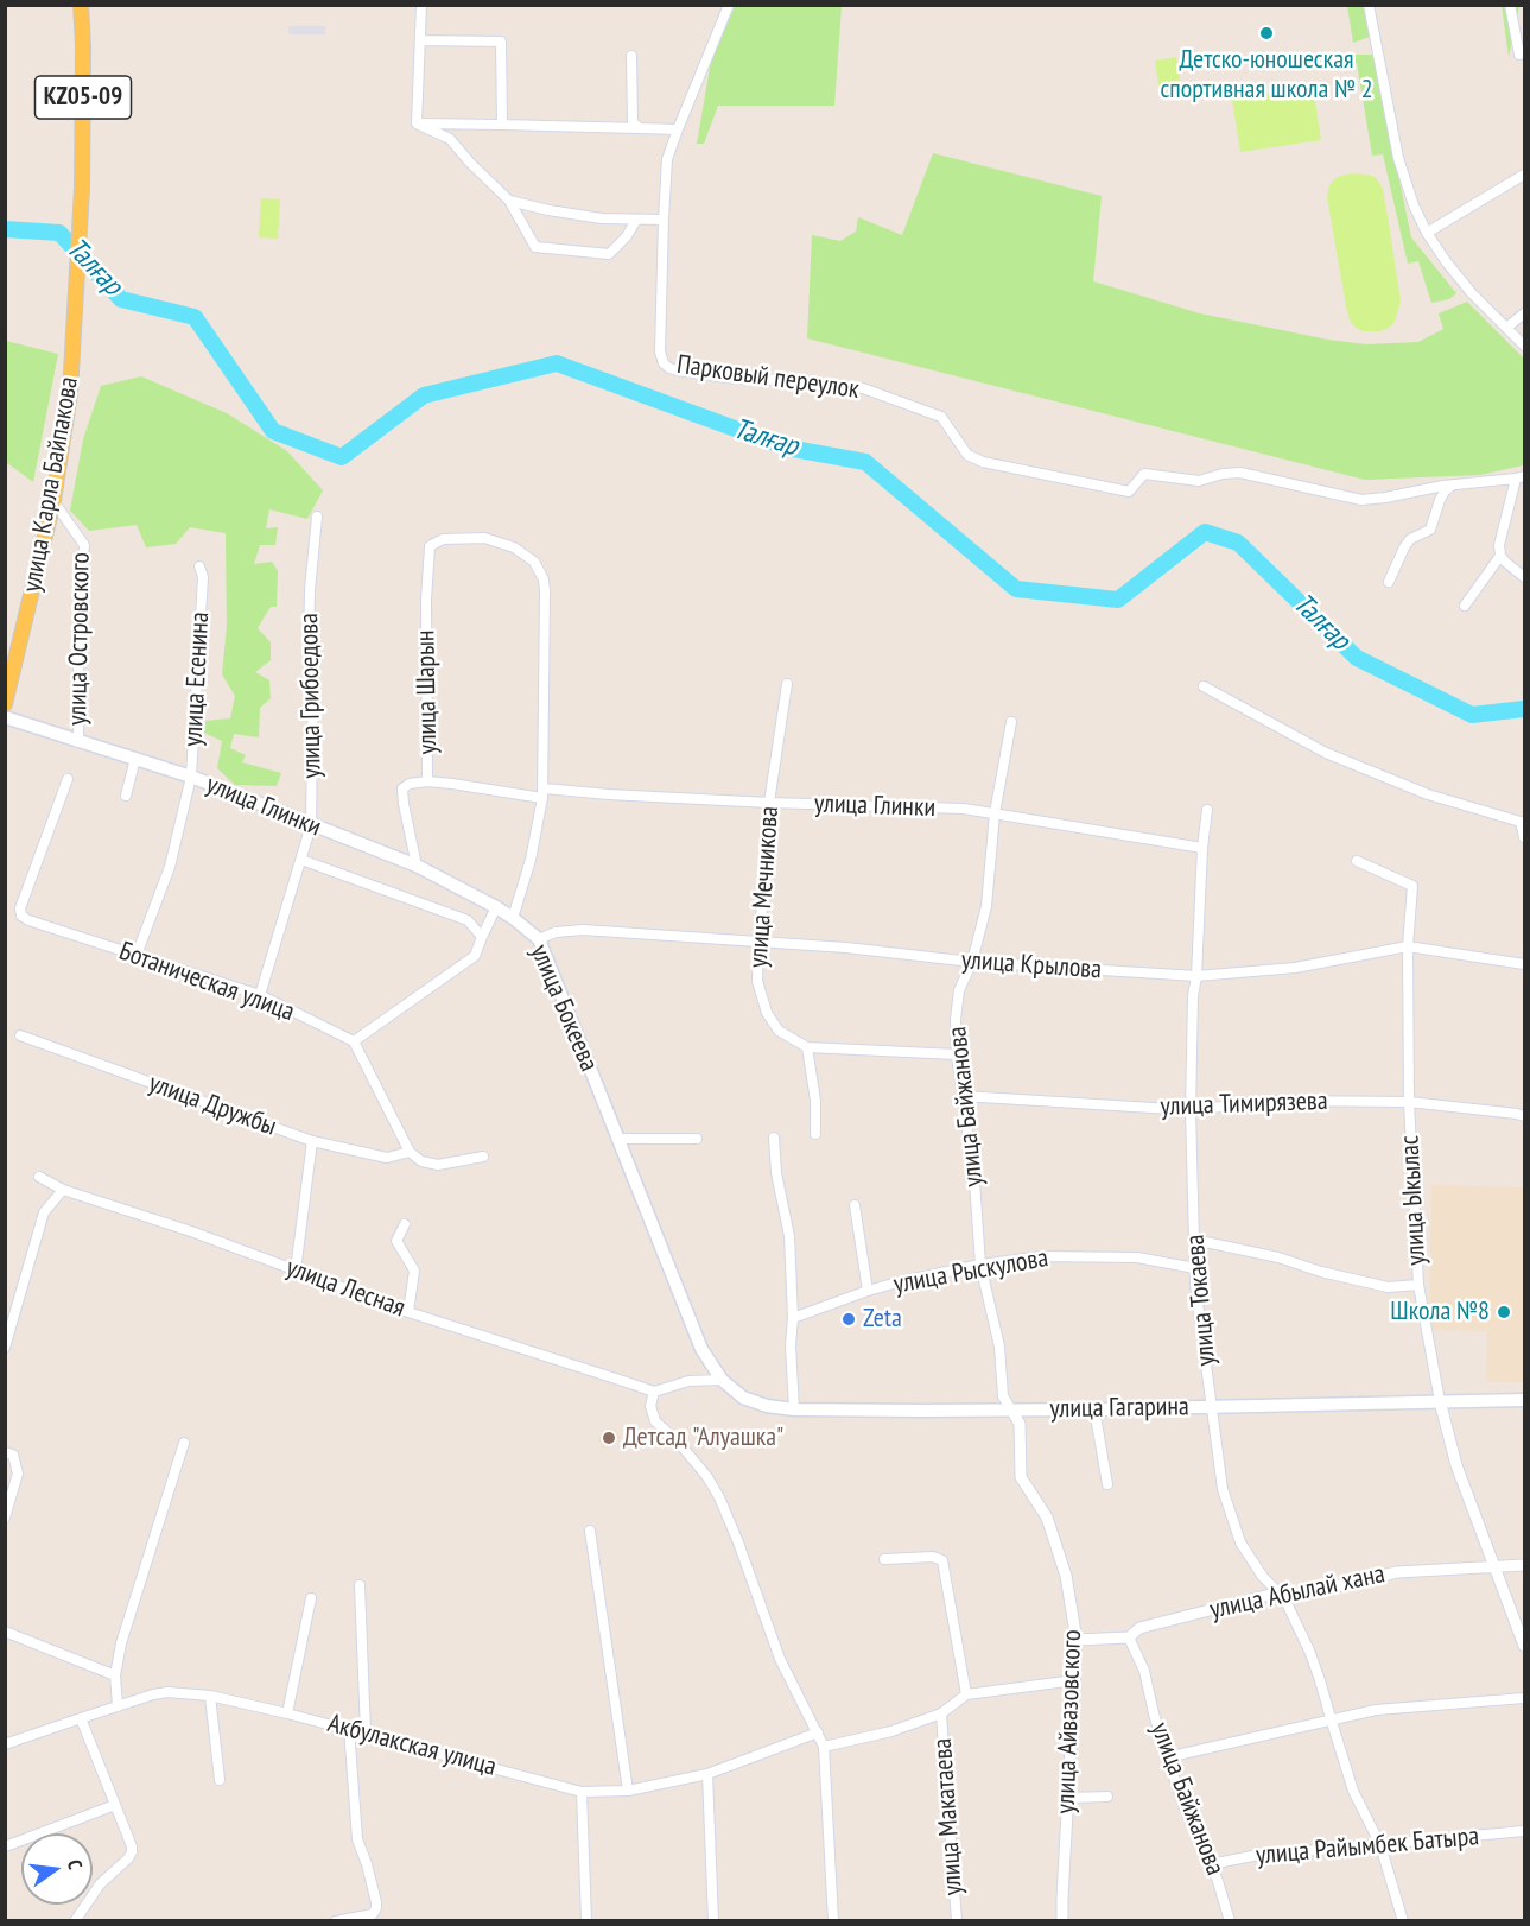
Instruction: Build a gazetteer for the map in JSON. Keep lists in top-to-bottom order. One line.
{"streets":{"main road":["KZ05-09","улица Карла Байпакова","улица Глинки","улица Бокеева","улица Гагарина"],"street":["Парковый переулок","улица Островского","улица Есенина","улица Шарын","улица Грибоедова","улица Мечникова","улица Крылова","Ботаническая улица","улица Тимирязева","улица Дружбы","улица Байжанова","улица Ыкылас","улица Рыскулова","улица Лесная","улица Токаева","улица Абылай хана","улица Айвазовского","Акбулакская улица","улица Макатаева","улица Райымбек Батыра"]},"crossings":[["улица Карла Байпакова","улица Островского"],["улица Островского","улица Глинки"],["улица Есенина","улица Глинки"],["улица Есенина","Ботаническая улица"],["улица Шарын","улица Глинки"],["улица Шарын","улица Бокеева"],["улица Грибоедова","улица Глинки"],["улица Грибоедова","Ботаническая улица"],["улица Глинки","улица Мечникова"],["улица Глинки","улица Бокеева"],["улица Глинки","улица Байжанова"],["улица Глинки","улица Токаева"],["улица Мечникова","улица Крылова"],["улица Мечникова","улица Байжанова"],["улица Крылова","улица Бокеева"],["улица Крылова","улица Байжанова"],["улица Крылова","улица Ыкылас"],["улица Крылова","улица Токаева"],["улица Бокеева","улица Гагарина"],["улица Тимирязева","улица Байжанова"],["улица Тимирязева","улица Ыкылас"],["улица Тимирязева","улица Токаева"],["улица Байжанова","улица Рыскулова"],["улица Байжанова","улица Гагарина"],["улица Байжанова","улица Абылай хана"],["улица Байжанова","улица Айвазовского"],["улица Байжанова","улица Райымбек Батыра"],["улица Ыкылас","улица Гагарина"],["улица Ыкылас","улица Абылай хана"],["улица Рыскулова","улица Токаева"],["улица Токаева","улица Гагарина"],["улица Токаева","улица Абылай хана"],["улица Токаева","улица Райымбек Батыра"],["улица Гагарина","улица Айвазовского"],["улица Абылай хана","улица Айвазовского"]],"water":["Талғар"],"places":["Детско-юношеская спортивная школа № 2","Школа №8","Zeta","Детсад \"Алуашка\""],"north":"right"}
